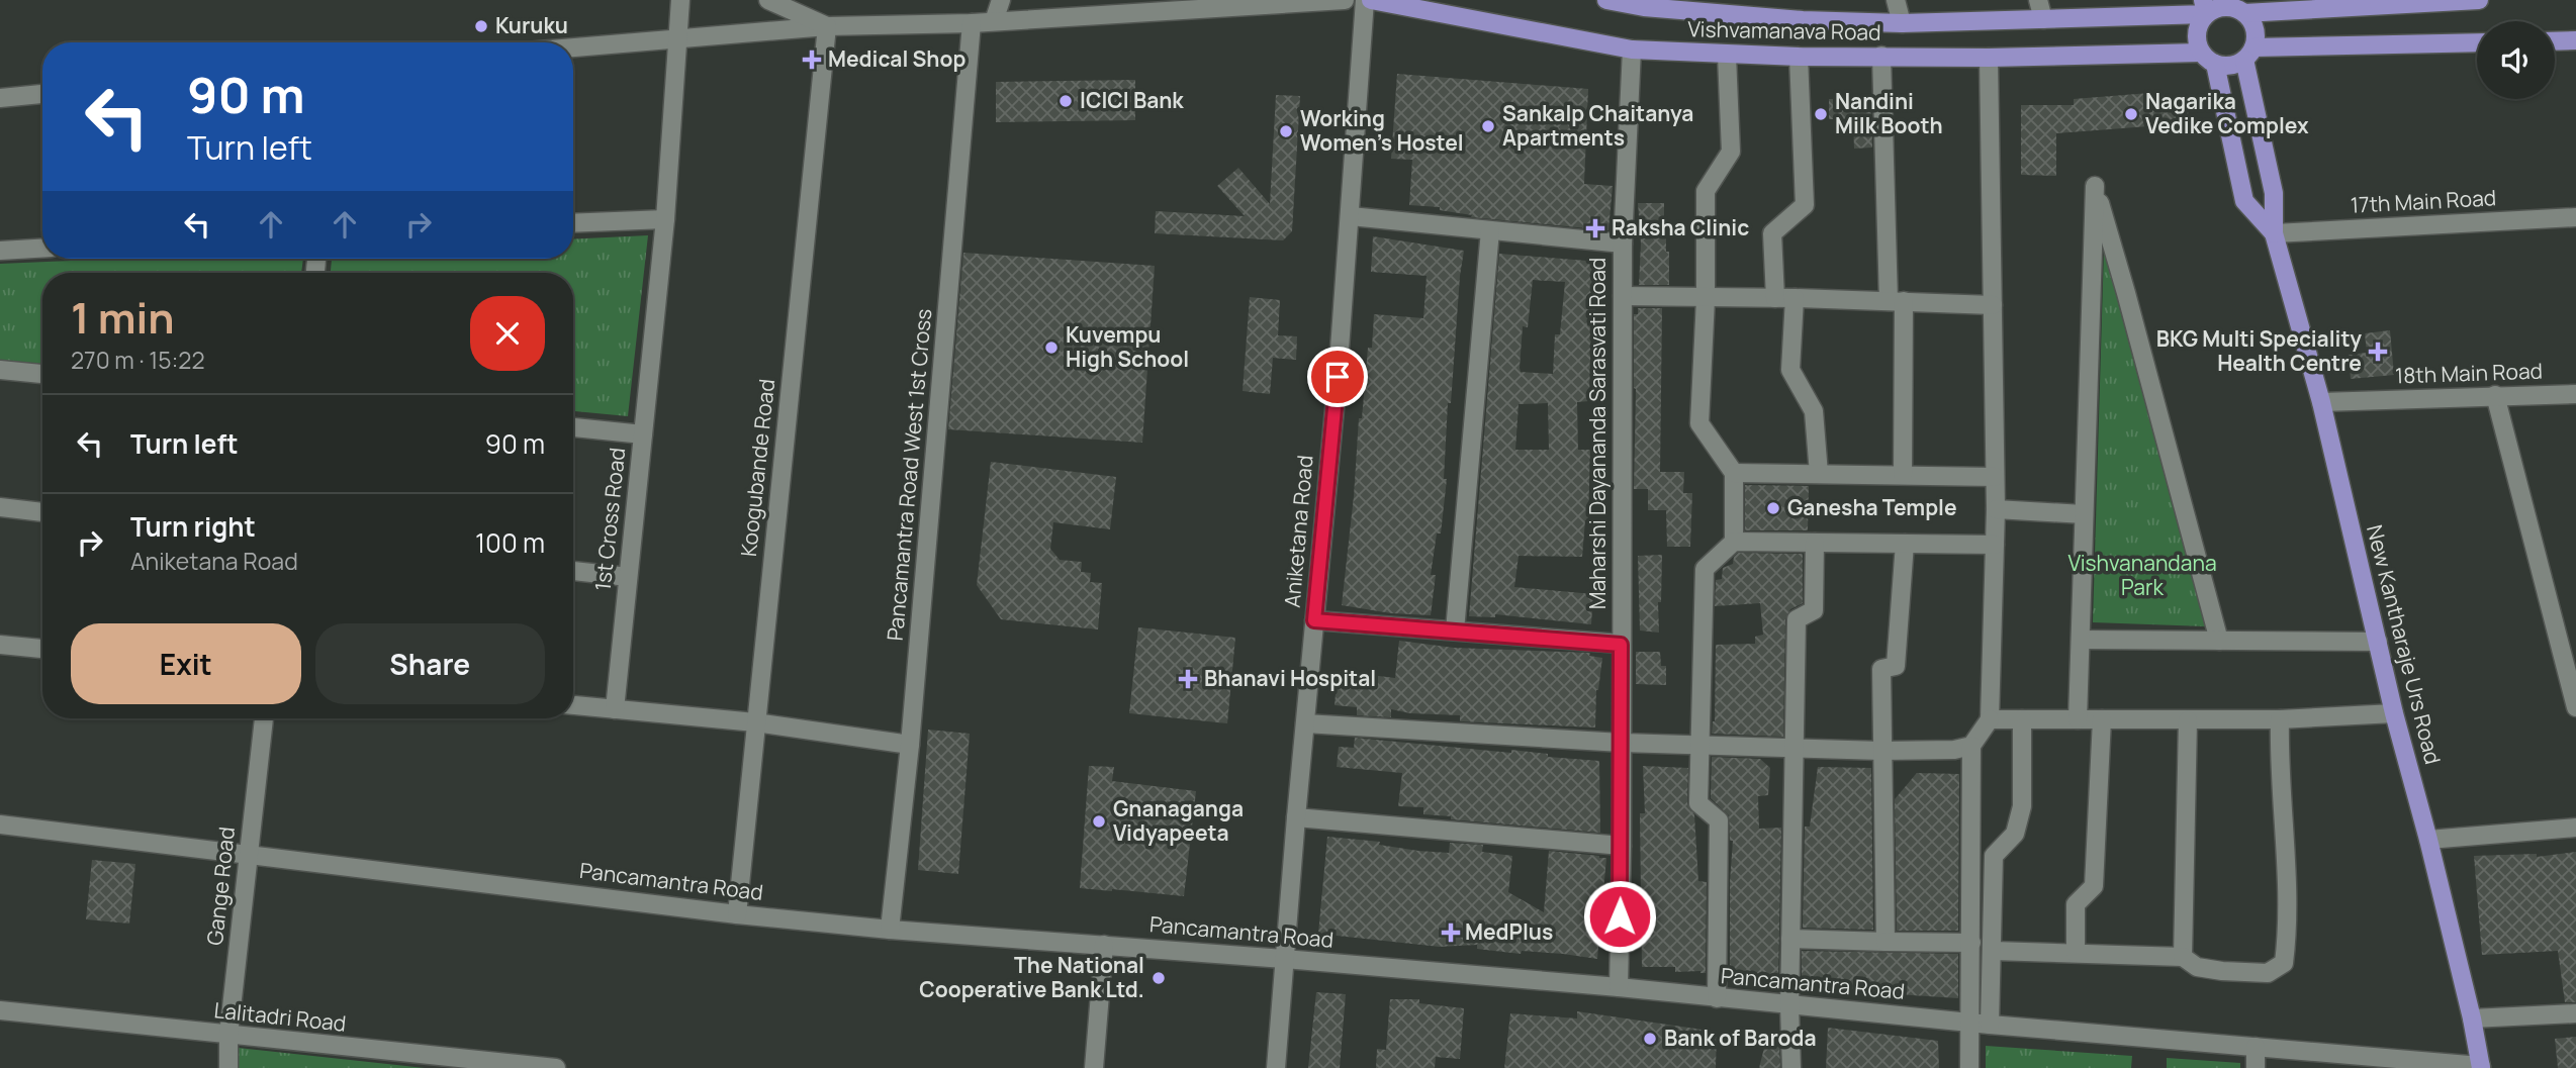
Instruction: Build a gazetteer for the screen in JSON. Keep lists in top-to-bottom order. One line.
{"streets":{"main road":["Vishvamanava Road","New Kantharaje Urs Road"],"street":["17th Main Road","18th Main Road","Maharshi Dayananda Sarasvati Road","Koogubande Road","Pancamantra Road West 1st Cross","1st Cross Road","Aniketana Road","Pancamantra Road","Gange Road","Lalitadri Road"]},"crossings":[["Vishvamanava Road","Maharshi Dayananda Sarasvati Road"],["Vishvamanava Road","New Kantharaje Urs Road"],["17th Main Road","New Kantharaje Urs Road"],["18th Main Road","New Kantharaje Urs Road"],["Maharshi Dayananda Sarasvati Road","Pancamantra Road"],["Koogubande Road","Pancamantra Road"],["Pancamantra Road West 1st Cross","Pancamantra Road"],["Aniketana Road","Pancamantra Road"],["New Kantharaje Urs Road","Pancamantra Road"],["Pancamantra Road","Gange Road"],["Gange Road","Lalitadri Road"]],"parks":["Vishvanandana Park"],"places":{"other":["Kuruku","ICICI Bank","Nandini Milk Booth","Nagarika Vedike Complex","Sankalp Chaitanya Apartments","Working Women's Hostel","Kuvempu High School","Ganesha Temple","Gnanaganga Vidyapeeta","The National Cooperative Bank Ltd.","Bank of Baroda"],"health":["Medical Shop","Raksha Clinic","BKG Multi Speciality Health Centre","Bhanavi Hospital","MedPlus"]},"page":{"turn":["90 m","Turn left"],"heading":["1 min","270 m · 15:22"],"list":[{"name":"Turn left","value":"90 m"},{"name":"Turn right","note":"Aniketana Road","value":"100 m"}],"buttons":["Exit","Share"]}}
